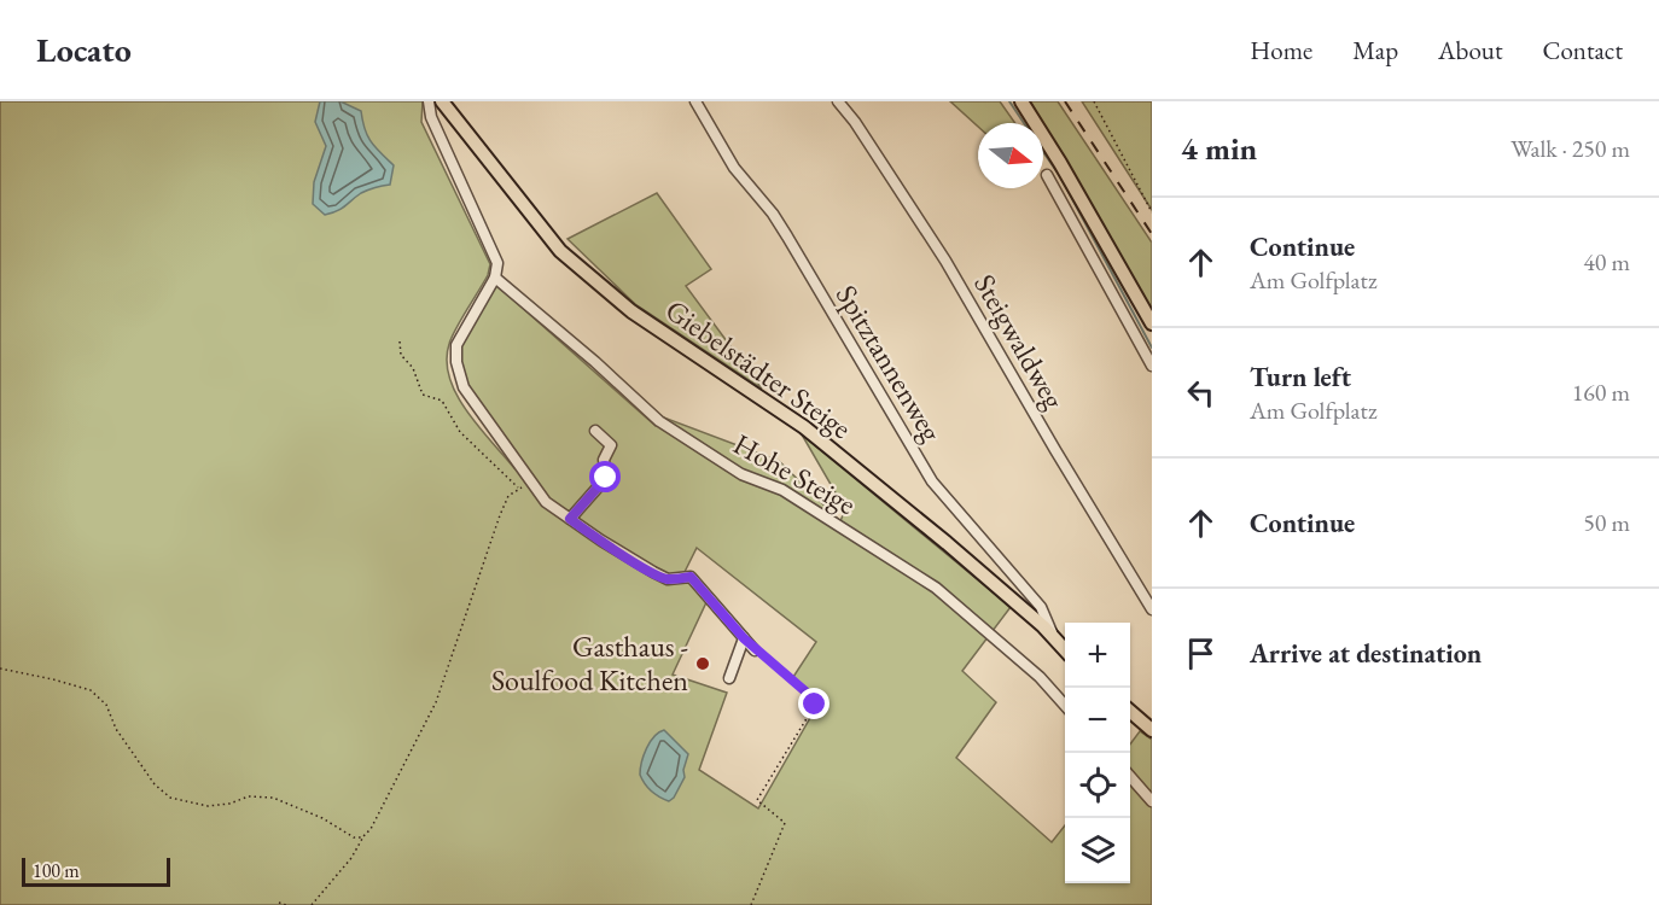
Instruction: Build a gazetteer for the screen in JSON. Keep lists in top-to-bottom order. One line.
{"streets":{"main road":["Giebelstädter Steige"],"street":["Steigwaldweg","Spitztannenweg","Hohe Steige"]},"crossings":[["Spitztannenweg","Giebelstädter Steige"]],"places":["Gasthaus - Soulfood Kitchen"],"scale_bar":"100 m","north":"right","page":{"header":"Locato","nav":["Home","Map","About","Contact"],"heading":["4 min","Walk · 250 m"],"list":[["Continue","Am Golfplatz","40 m"],["Turn left","Am Golfplatz","160 m"],["Continue","50 m"],"Arrive at destination"],"map_buttons":["+","−"],"scale":"100 m"}}
